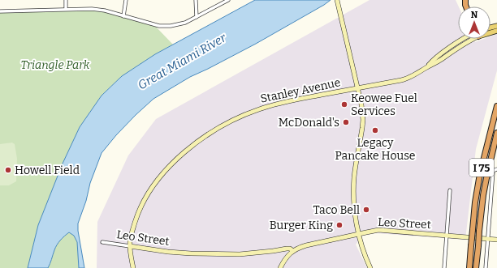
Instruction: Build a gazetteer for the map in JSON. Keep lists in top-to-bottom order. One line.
{"streets":{"highway":["I 75"],"street":["Stanley Avenue","Leo Street"]},"crossings":[["Stanley Avenue","Leo Street"]],"water":["Great Miami River"],"parks":["Triangle Park"],"places":["Keowee Fuel Services","McDonald's","Legacy Pancake House","Howell Field","Taco Bell","Burger King"],"north":"top"}
